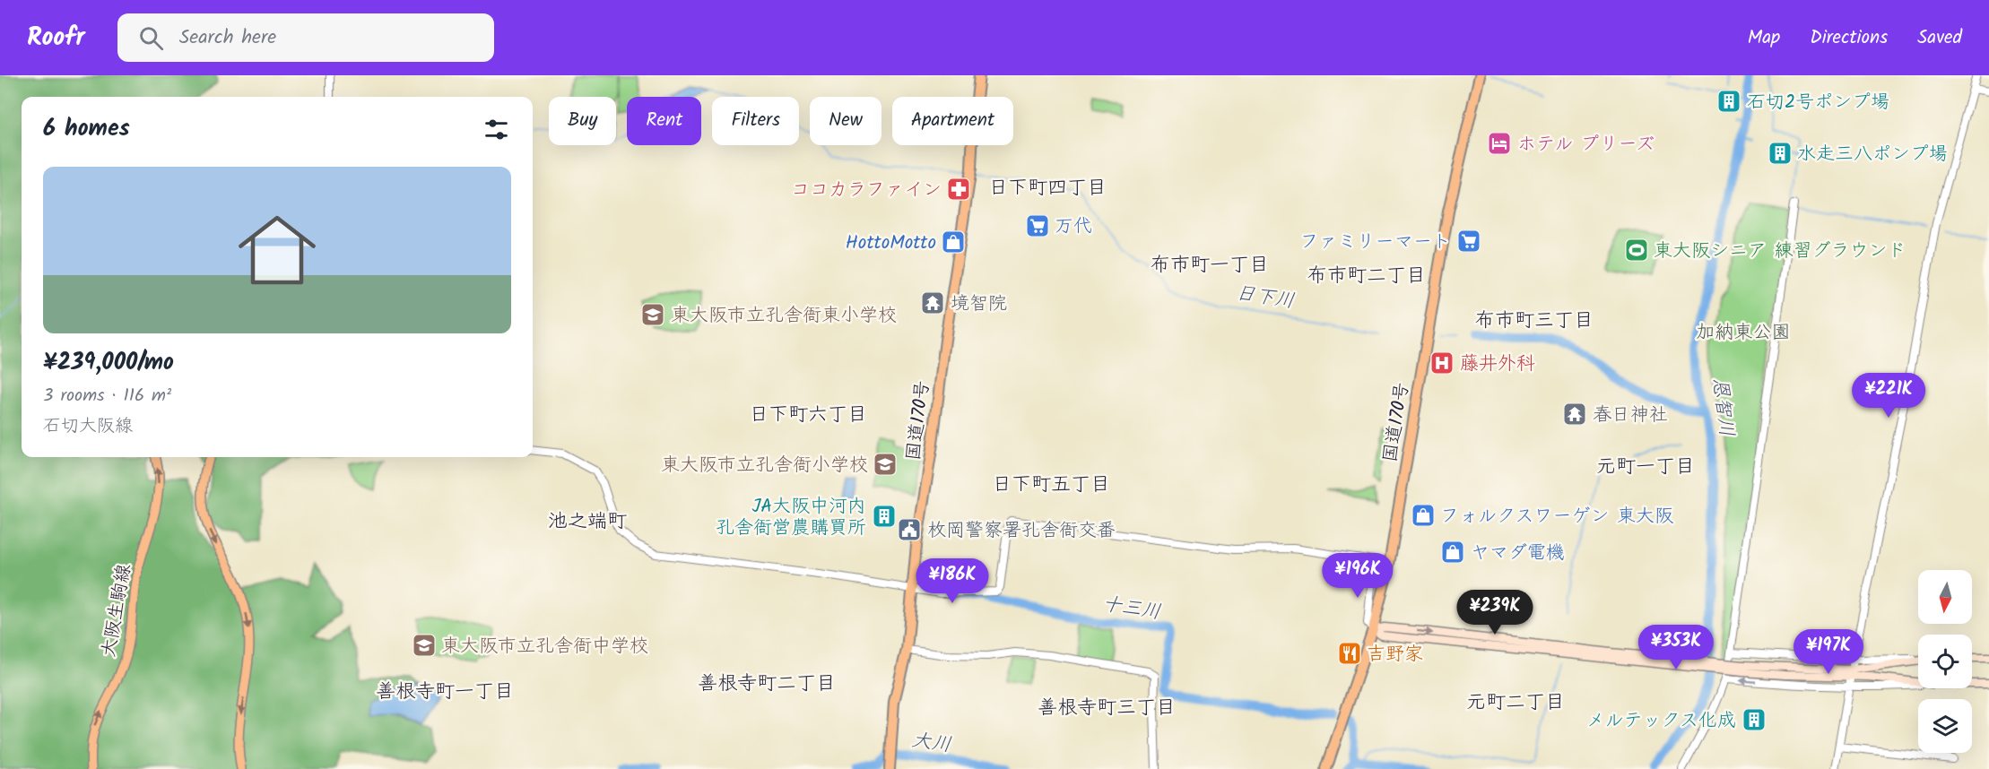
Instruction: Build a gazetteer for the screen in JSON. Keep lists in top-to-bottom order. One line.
{"streets":{"highway":["国道170号"],"main road":["大阪生駒線"]},"districts":["日下町四丁目","布市町一丁目","布市町二丁目","布市町三丁目","日下町六丁目","元町一丁目","日下町五丁目","池之端町","善根寺町二丁目","善根寺町一丁目","元町二丁目","善根寺町三丁目"],"water":["日下川","恩智川","十三川","大川"],"parks":["加納東公園"],"places":{"building":["石切2号ポンプ場","水走三八ポンプ場","JA大阪中河内 孔舎衙営農購買所","メルテックス化成"],"hotel":["ホテル プリーズ"],"pharmacy":["ココカラファイン"],"supermarket":["万代","ファミリーマート"],"shop":["HottoMotto","フォルクスワーゲン 東大阪","ヤマダ電機"],"sports":["東大阪シニア 練習グラウンド"],"temple":["境智院","春日神社"],"school or university":["東大阪市立孔舎衙東小学校","東大阪市立孔舎衙小学校","東大阪市立孔舎衙中学校"],"hospital":["藤井外科"],"public building":["枚岡警察署孔舎衙交番"],"restaurant":["吉野家"]},"north":"bottom","page":{"header":"Roofr","search":"Search here","nav":["Map","Directions","Saved"],"chip":["Buy","Rent","Filters","New","Apartment"],"heading":"6 homes","list":[{"name":"¥239,000/mo","note":"3 rooms · 116 m² · 石切大阪線"}],"price":["¥221K","¥196K","¥186K","¥239K","¥353K","¥197K"]}}
